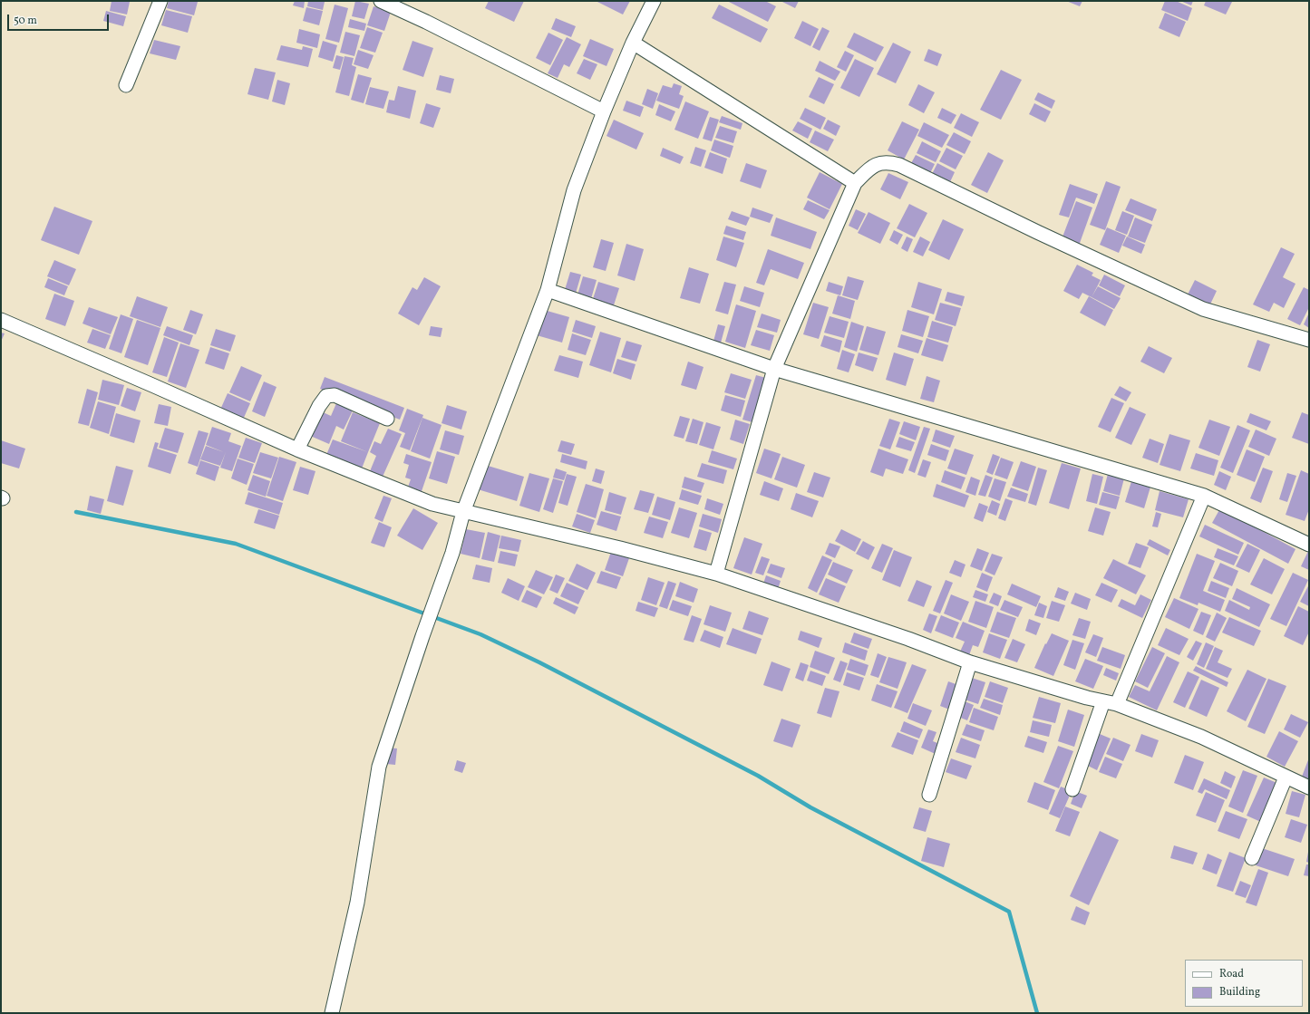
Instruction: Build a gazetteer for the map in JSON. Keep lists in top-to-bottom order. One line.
{"legend":["Road","Building"],"scale_bar":"50 m"}
